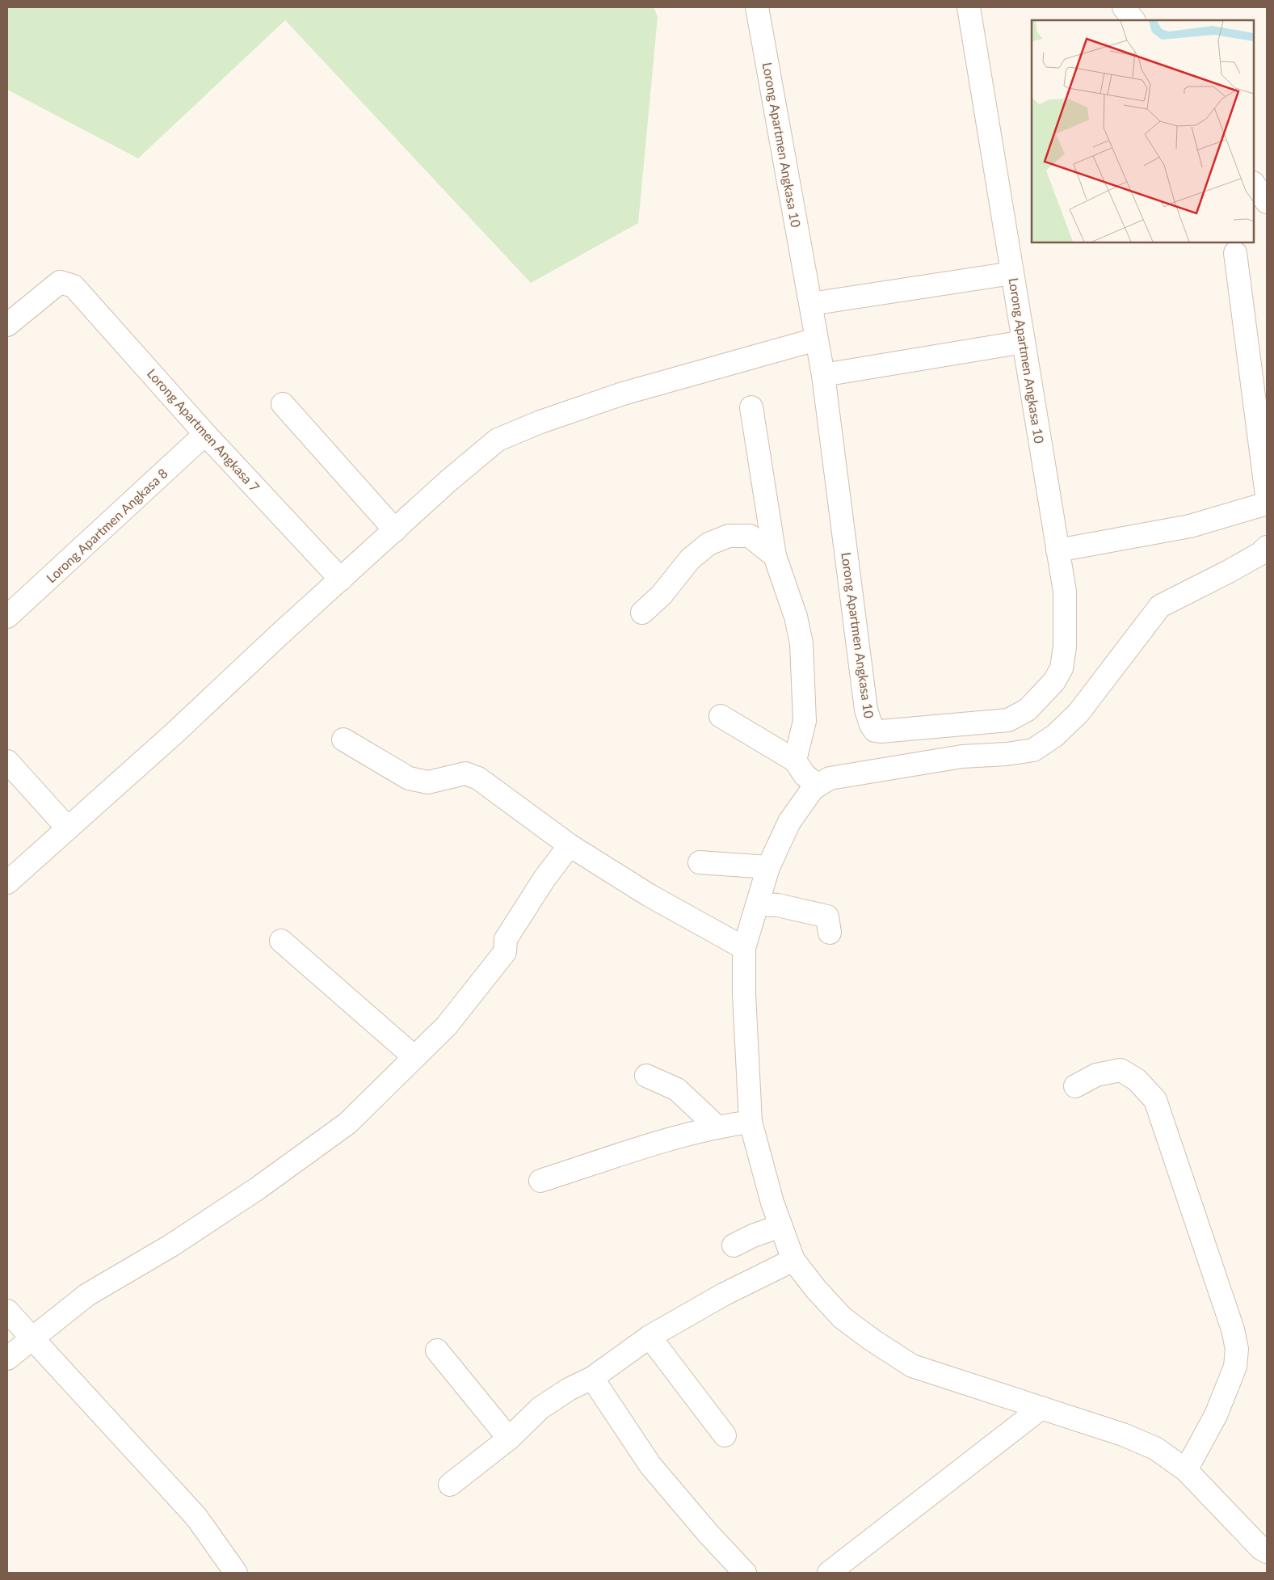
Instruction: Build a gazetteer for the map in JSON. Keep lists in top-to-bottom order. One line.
{"streets":{"street":["Lorong Apartmen Angkasa 10","Lorong Apartmen Angkasa 7","Lorong Apartmen Angkasa 8"]},"crossings":[["Lorong Apartmen Angkasa 7","Lorong Apartmen Angkasa 8"]]}
